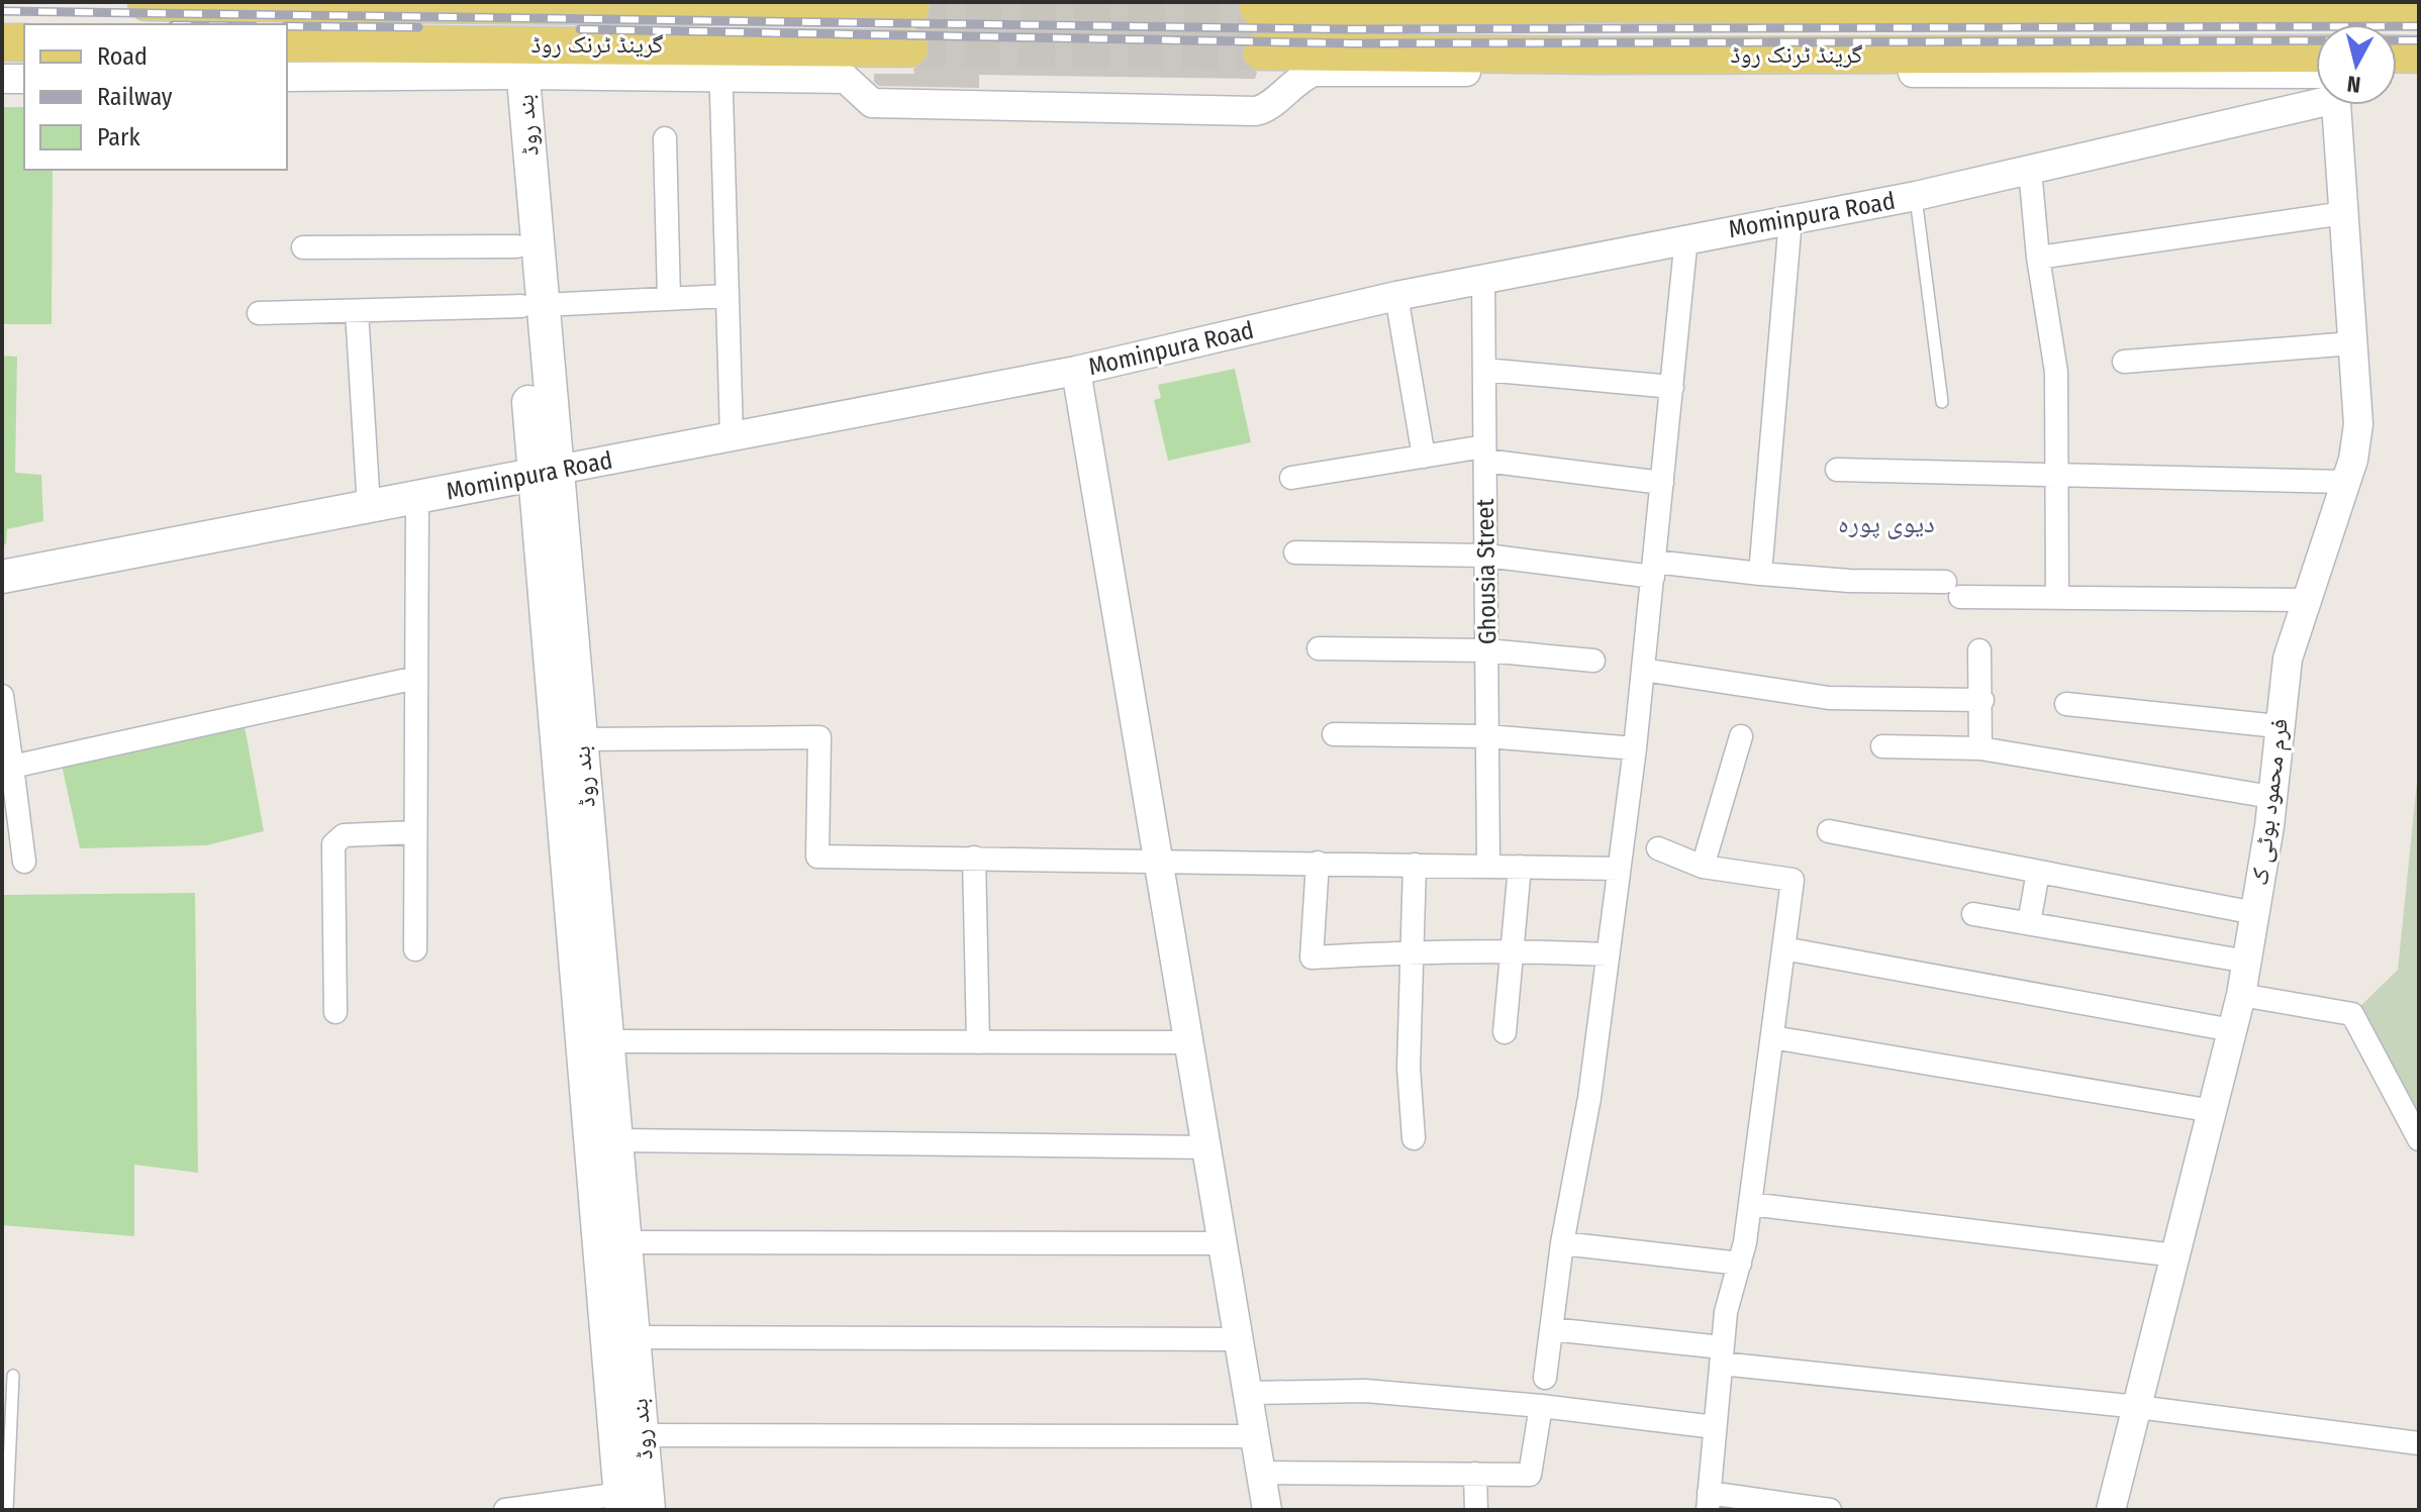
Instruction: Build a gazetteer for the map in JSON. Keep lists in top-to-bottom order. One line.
{"streets":{"main road":["گرینڈ ٹرنک روڈ","بند روڈ","Mominpura Road"],"street":["Ghousia Street","فرم محمود بوٹی ک"]},"crossings":[["گرینڈ ٹرنک روڈ","بند روڈ"],["بند روڈ","Mominpura Road"],["Mominpura Road","Ghousia Street"]],"districts":["دیوی پورہ"],"legend":["Road","Railway","Park"],"north":"bottom"}
